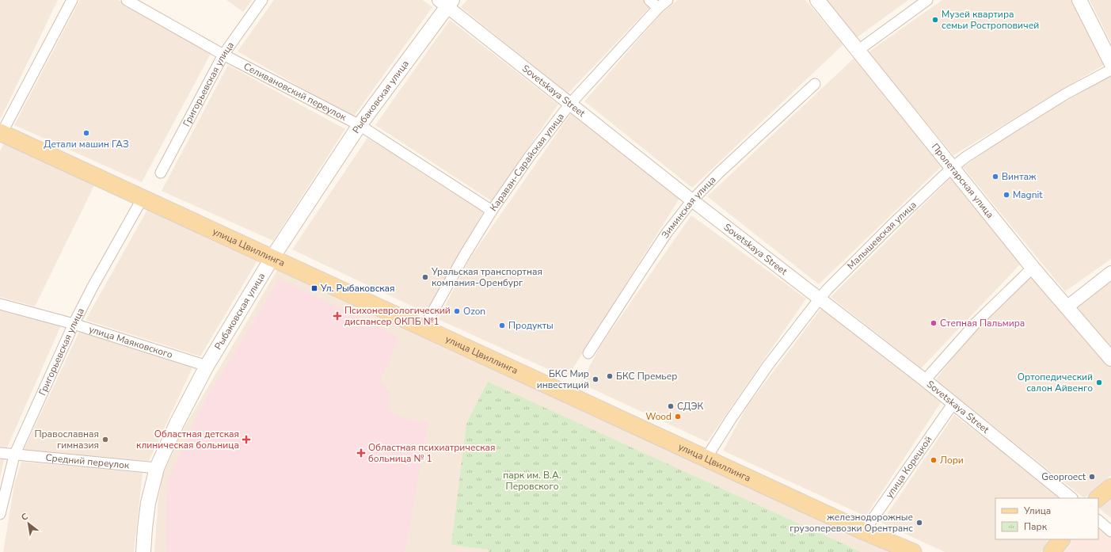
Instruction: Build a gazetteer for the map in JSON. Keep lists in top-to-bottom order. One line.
{"streets":{"main road":["Рыбаковская улица","Пролетарская улица","улица Цвиллинга"],"street":["Григорьевская улица","Sovetskaya Street","Селивановский переулок","Караван-Сарайская улица","Зиминская улица","Малышевская улица","улица Маяковского","Средний переулок","улица Корецкой"]},"crossings":[["Григорьевская улица","Селивановский переулок"],["Григорьевская улица","улица Цвиллинга"],["Григорьевская улица","улица Маяковского"],["Григорьевская улица","Средний переулок"],["Sovetskaya Street","Рыбаковская улица"],["Sovetskaya Street","Караван-Сарайская улица"],["Sovetskaya Street","Зиминская улица"],["Sovetskaya Street","Малышевская улица"],["Sovetskaya Street","улица Корецкой"],["Селивановский переулок","Рыбаковская улица"],["Селивановский переулок","Караван-Сарайская улица"],["Рыбаковская улица","улица Цвиллинга"],["Рыбаковская улица","улица Маяковского"],["Рыбаковская улица","Средний переулок"],["Караван-Сарайская улица","улица Цвиллинга"],["Пролетарская улица","Малышевская улица"],["Малышевская улица","улица Цвиллинга"],["улица Цвиллинга","улица Корецкой"]],"parks":["парк им. В.А. Перовского"],"places":{"other":["Музей квартира семьи Ростроповичей","Детали машин ГАЗ","Винтаж","Magnit","Уральская транспортная компания-Оренбург","Ozon","Степная Пальмира","Продукты","БКС Премьер","БКС Мир инвестиций","Ортопедический салон Айвенго","СДЭК","Wood","Православная гимназия","Лори","Geoproect","железнодорожные грузоперевозки Орентранс"],"transit":["Ул. Рыбаковская"],"health":["Психоневрологический диспансер ОКПБ №1","Областная детская клиническая больница","Областная психиатрическая больница № 1"]},"legend":["Улица","Парк"],"north":"top left"}
